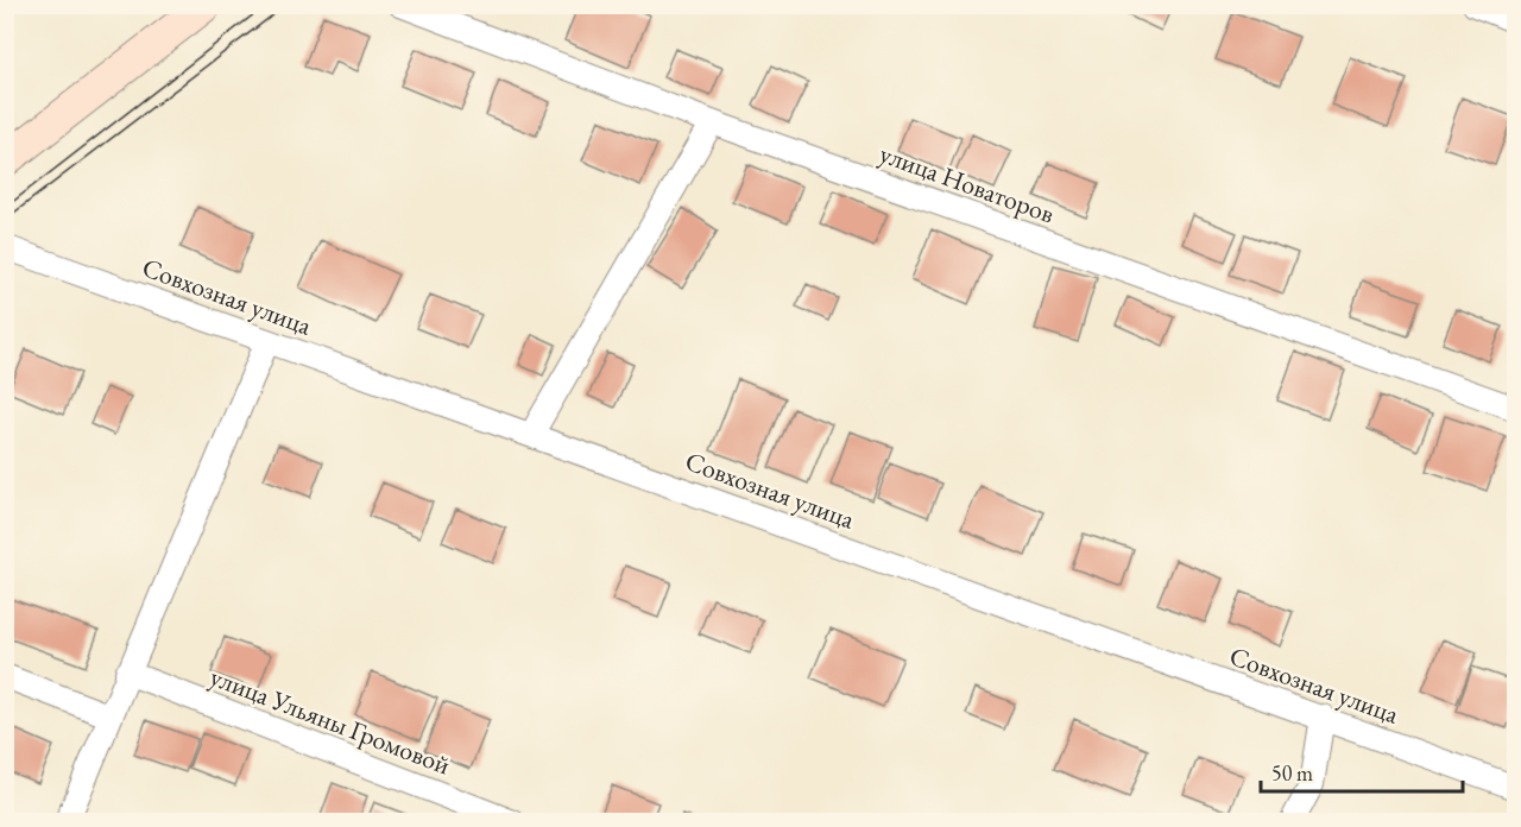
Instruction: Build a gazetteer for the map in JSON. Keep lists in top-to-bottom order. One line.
{"streets":{"street":["улица Новаторов","Совхозная улица","улица Ульяны Громовой"]},"scale_bar":"50 m"}
